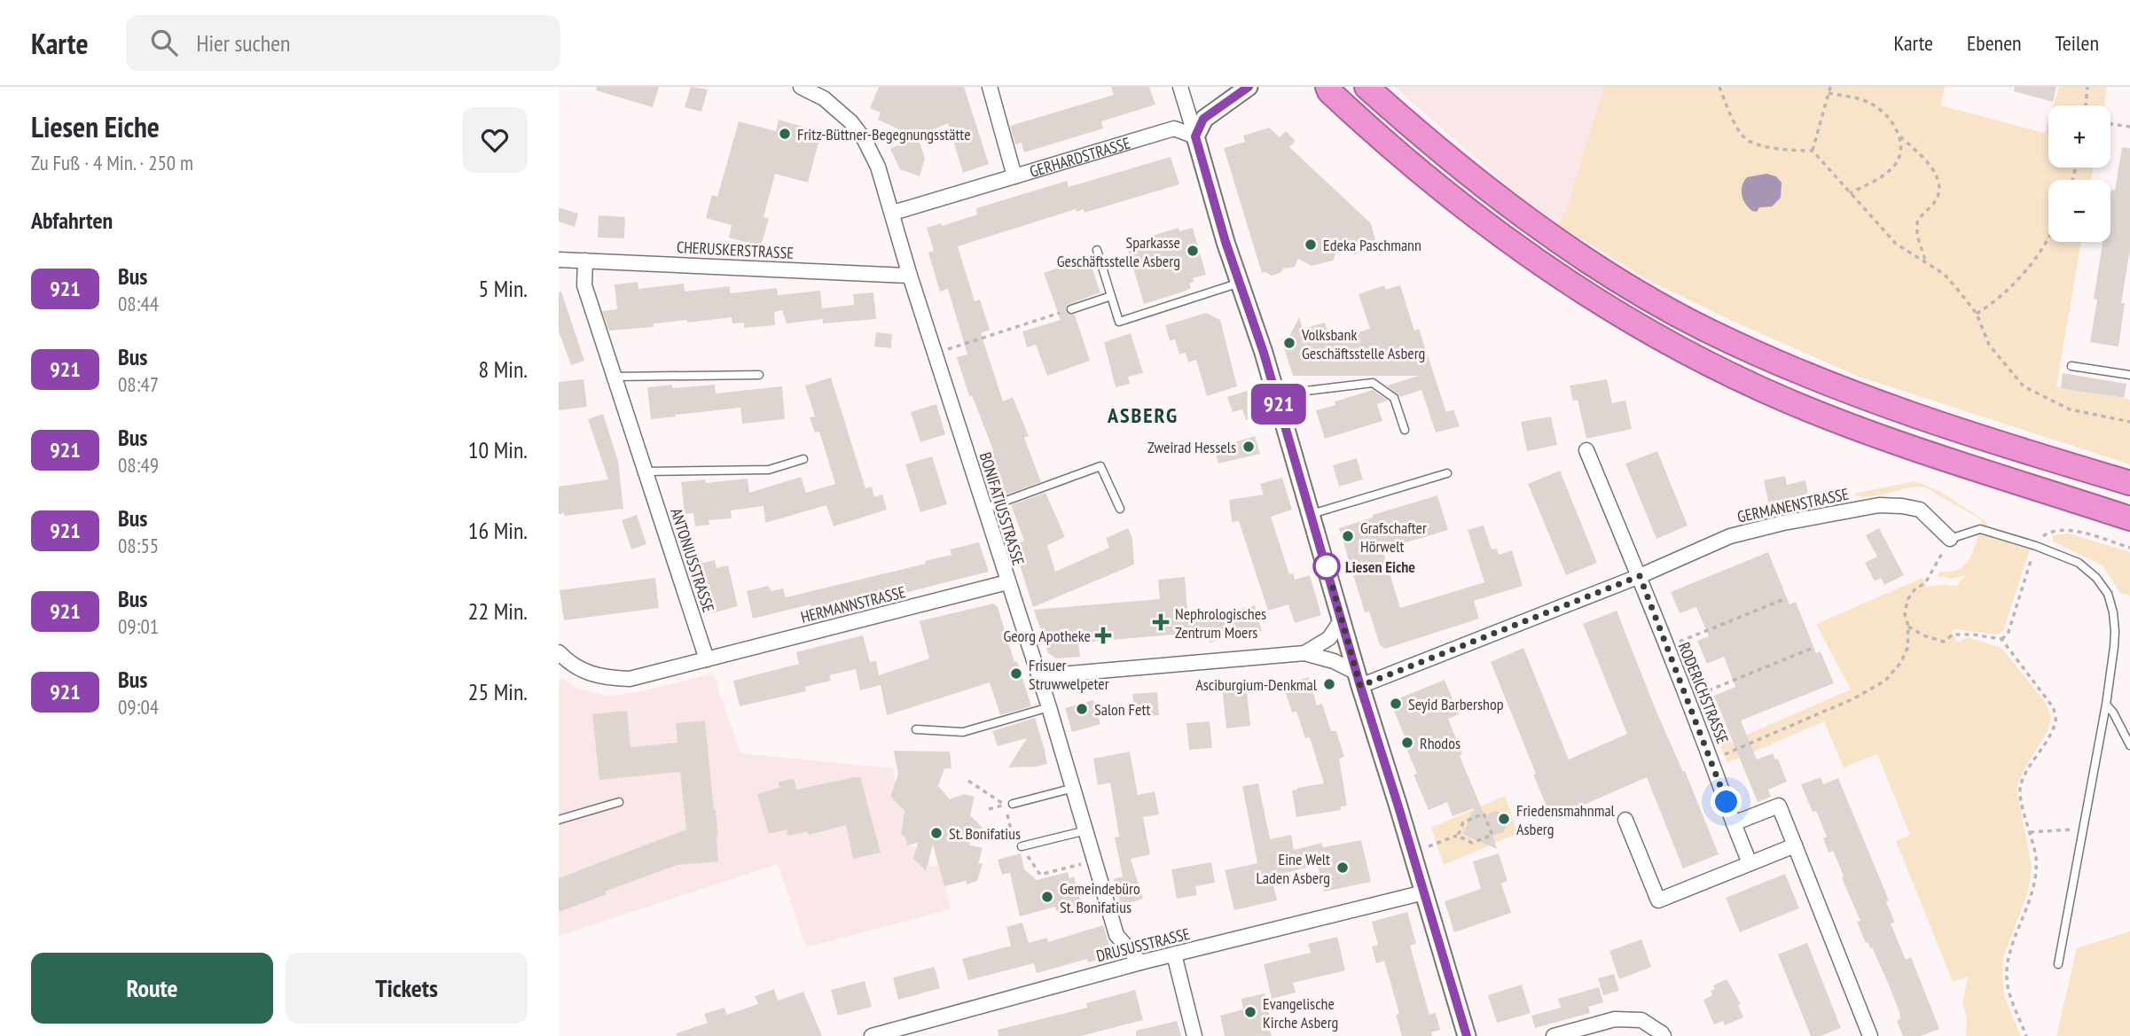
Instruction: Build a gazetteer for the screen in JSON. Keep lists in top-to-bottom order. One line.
{"streets":{"street":["GERHARDSTRASSE","CHERUSKERSTRASSE","GERMANENSTRASSE","BONIFATIUSSTRASSE","ANTONIUSSTRASSE","HERMANNSTRASSE","RODERICHSTRASSE","DRUSUSSTRASSE"]},"crossings":[["GERHARDSTRASSE","BONIFATIUSSTRASSE"],["CHERUSKERSTRASSE","BONIFATIUSSTRASSE"],["CHERUSKERSTRASSE","ANTONIUSSTRASSE"],["GERMANENSTRASSE","RODERICHSTRASSE"],["BONIFATIUSSTRASSE","HERMANNSTRASSE"],["BONIFATIUSSTRASSE","DRUSUSSTRASSE"],["ANTONIUSSTRASSE","HERMANNSTRASSE"]],"districts":["ASBERG"],"places":{"other":["Fritz-Büttner-Begegnungsstätte","Edeka Paschmann","Sparkasse Geschäftsstelle Asberg","Volksbank Geschäftsstelle Asberg","Zweirad Hessels","Grafschafter Hörwelt","Liesen Eiche","Frisuer Struwwelpeter","Asciburgium-Denkmal","Seyid Barbershop","Salon Fett","Rhodos","Friedensmahnmal Asberg","St. Bonifatius","Eine Welt Laden Asberg","Gemeindebüro St. Bonifatius","Evangelische Kirche Asberg"],"health":["Nephrologisches Zentrum Moers","Georg Apotheke"]},"lines":["bus line 921"],"page":{"header":"Karte","search":"Hier suchen","nav":["Karte","Ebenen","Teilen"],"heading":[["Liesen Eiche","Zu Fuß · 4 Min. · 250 m"],"Abfahrten"],"on_map":"921","map_buttons":["+","−"],"list":[{"mark":"921","name":"Bus","note":"08:44","value":"5 Min."},{"mark":"921","name":"Bus","note":"08:47","value":"8 Min."},{"mark":"921","name":"Bus","note":"08:49","value":"10 Min."},{"mark":"921","name":"Bus","note":"08:55","value":"16 Min."},{"mark":"921","name":"Bus","note":"09:01","value":"22 Min."},{"mark":"921","name":"Bus","note":"09:04","value":"25 Min."}],"buttons":["Route","Tickets"]}}
